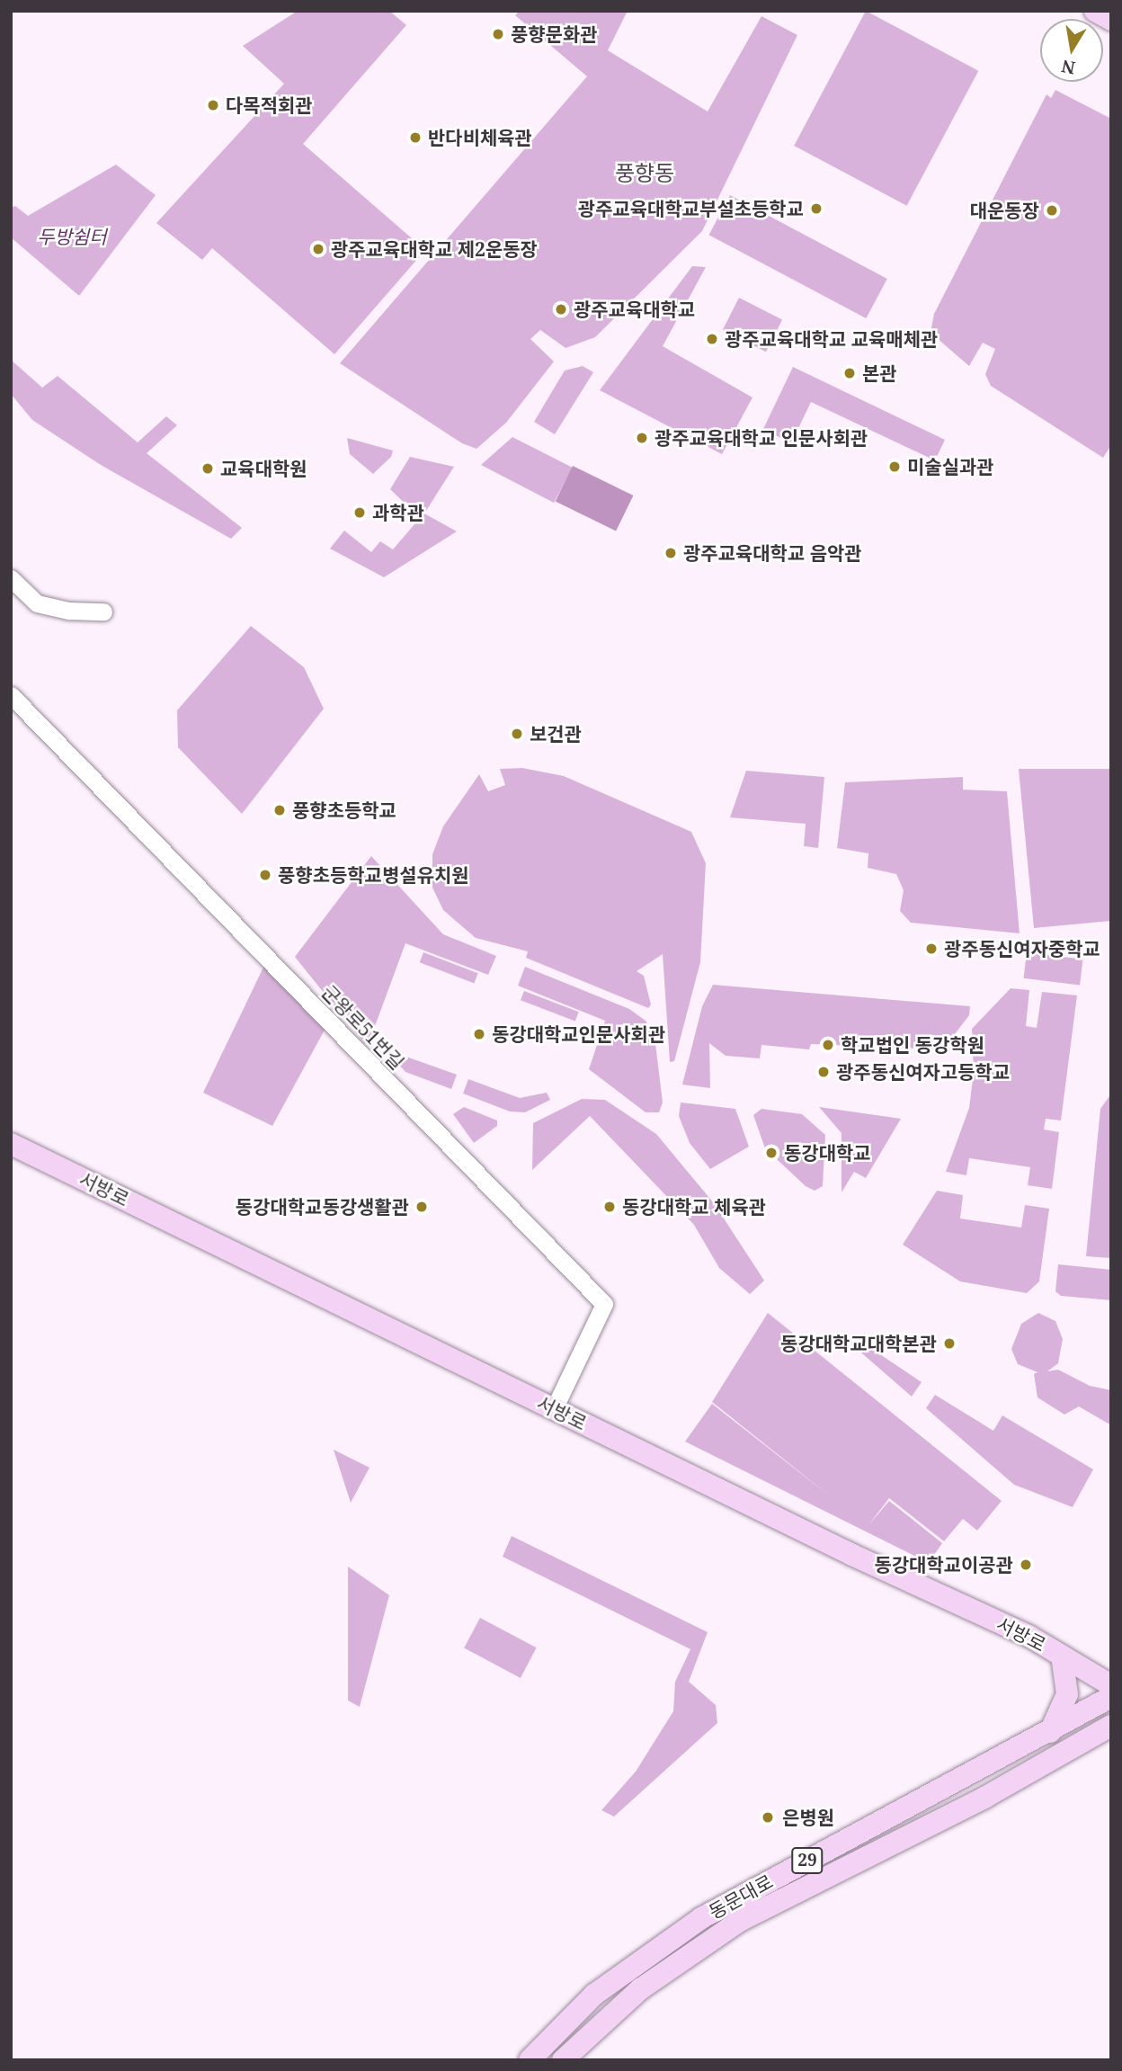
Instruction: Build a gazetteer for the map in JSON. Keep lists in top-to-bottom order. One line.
{"streets":{"main road":["서방로","29","동문대로"],"street":["군왕로51번길"]},"crossings":[["군왕로51번길","서방로"]],"districts":["풍향동"],"parks":["두방쉼터"],"places":["풍향문화관","다목적회관","반다비체육관","광주교육대학교부설초등학교","대운동장","광주교육대학교 제2운동장","광주교육대학교","광주교육대학교 교육매체관","본관","광주교육대학교 인문사회관","미술실과관","교육대학원","과학관","광주교육대학교 음악관","보건관","풍향초등학교","풍향초등학교병설유치원","광주동신여자중학교","동강대학교인문사회관","학교법인 동강학원","광주동신여자고등학교","동강대학교","동강대학교동강생활관","동강대학교 체육관","동강대학교대학본관","동강대학교이공관","은병원"],"north":"bottom"}
